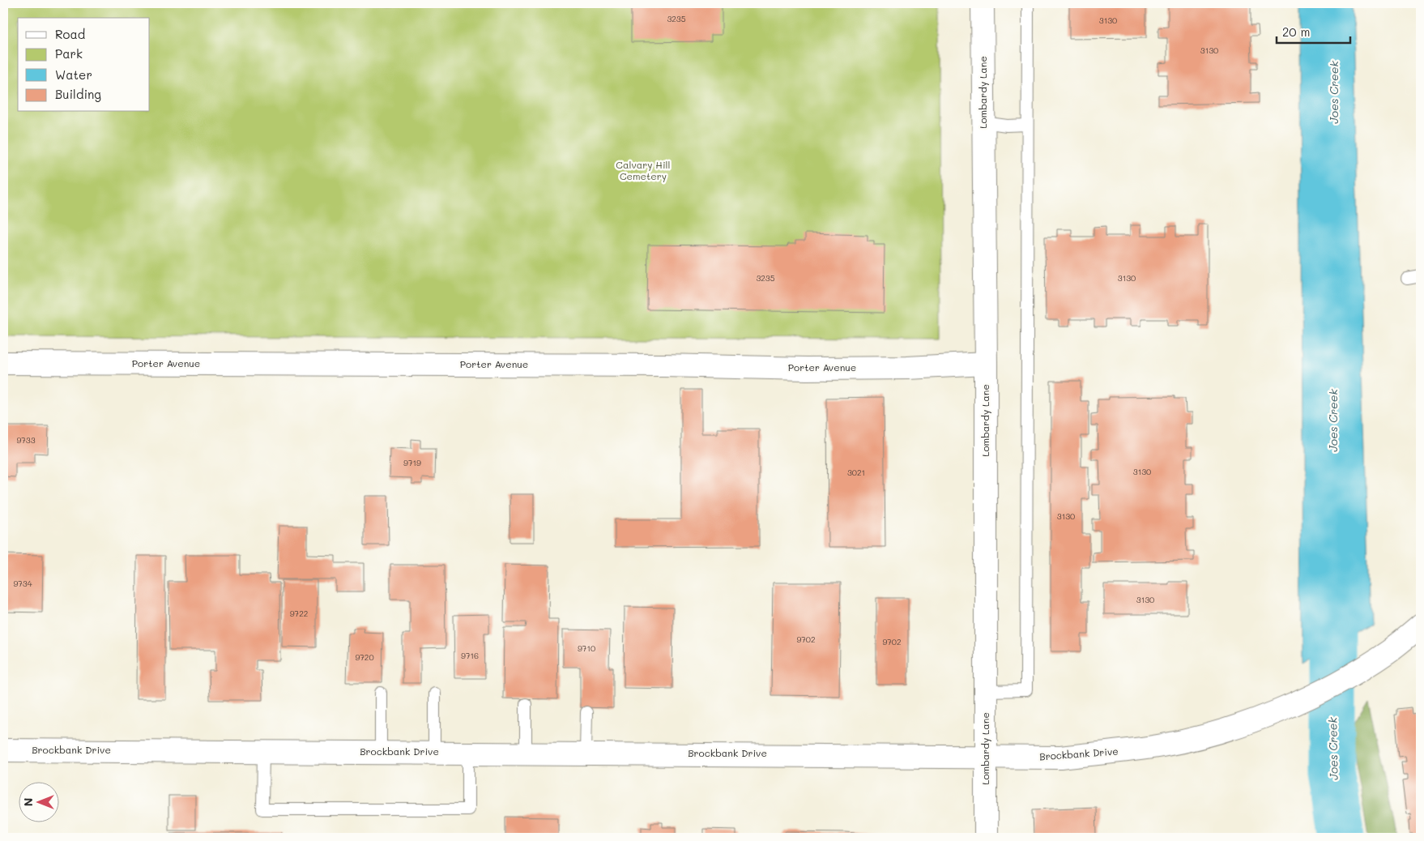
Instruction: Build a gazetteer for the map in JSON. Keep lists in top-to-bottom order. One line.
{"streets":{"street":["Lombardy Lane","Porter Avenue","Brockbank Drive"]},"crossings":[["Lombardy Lane","Porter Avenue"],["Lombardy Lane","Brockbank Drive"]],"water":["Joes Creek"],"parks":["Calvary Hill Cemetery"],"house_numbers":["3235","3130","3130","3235","3130","9733","9719","3130","3021","3130","9734","3130","9722","9702","9702","9710","9716","9720"],"legend":["Road","Park","Water","Building"],"scale_bar":"20 m","north":"left"}
